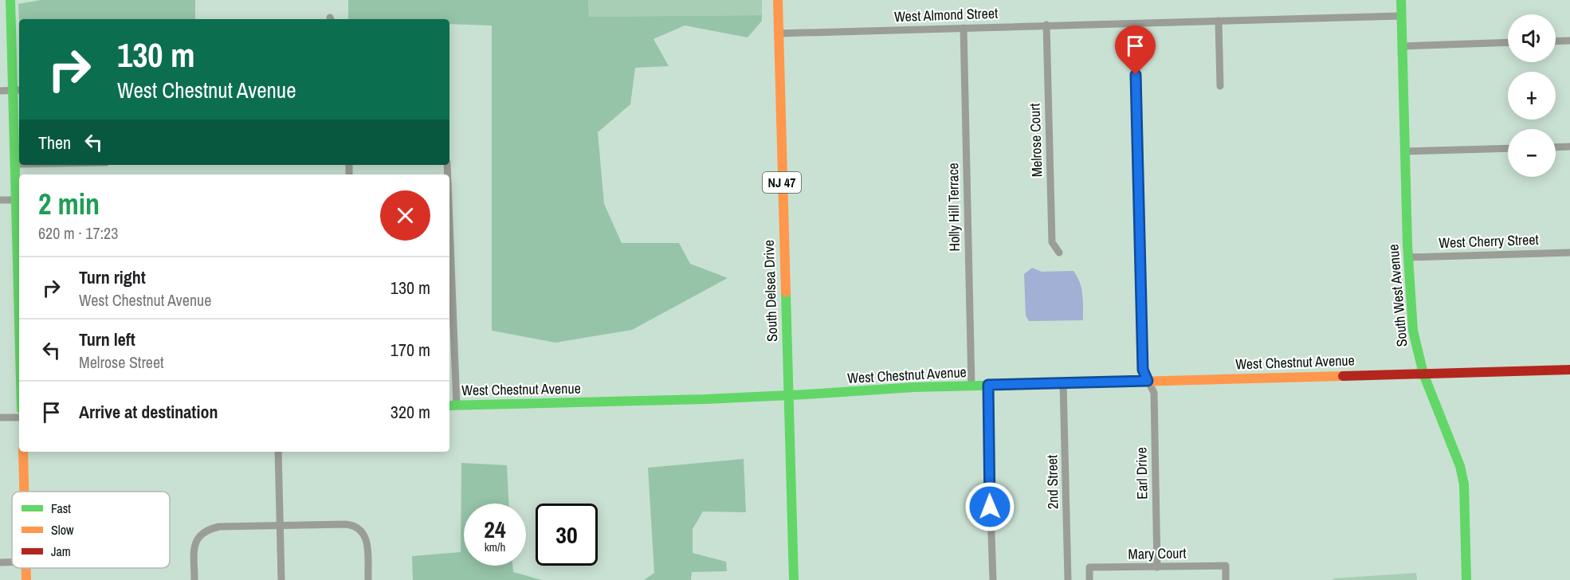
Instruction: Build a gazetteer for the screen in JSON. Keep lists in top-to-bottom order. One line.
{"streets":{"street":["West Almond Street","Melrose Court","NJ 47","Holly Hill Terrace","West Cherry Street","South Delsea Drive","South West Avenue","West Chestnut Avenue","Earl Drive","2nd Street","Mary Court"]},"crossings":[["West Almond Street","Melrose Court"],["West Almond Street","Holly Hill Terrace"],["West Almond Street","South Delsea Drive"],["West Almond Street","South West Avenue"],["West Almond Street","Earl Drive"],["Holly Hill Terrace","West Chestnut Avenue"],["West Cherry Street","South West Avenue"],["South Delsea Drive","West Chestnut Avenue"],["South West Avenue","West Chestnut Avenue"],["West Chestnut Avenue","Earl Drive"],["West Chestnut Avenue","2nd Street"],["Earl Drive","Mary Court"]],"legend":["Fast","Slow","Jam"],"page":{"map_buttons":["+","−"],"turn":["130 m","West Chestnut Avenue"],"then":"Then","heading":["2 min","620 m · 17:23"],"list":[{"name":"Turn right","note":"West Chestnut Avenue","value":"130 m"},{"name":"Turn left","note":"Melrose Street","value":"170 m"},{"name":"Arrive at destination","value":"320 m"}],"speed":"24 km/h","limit":"30"}}
